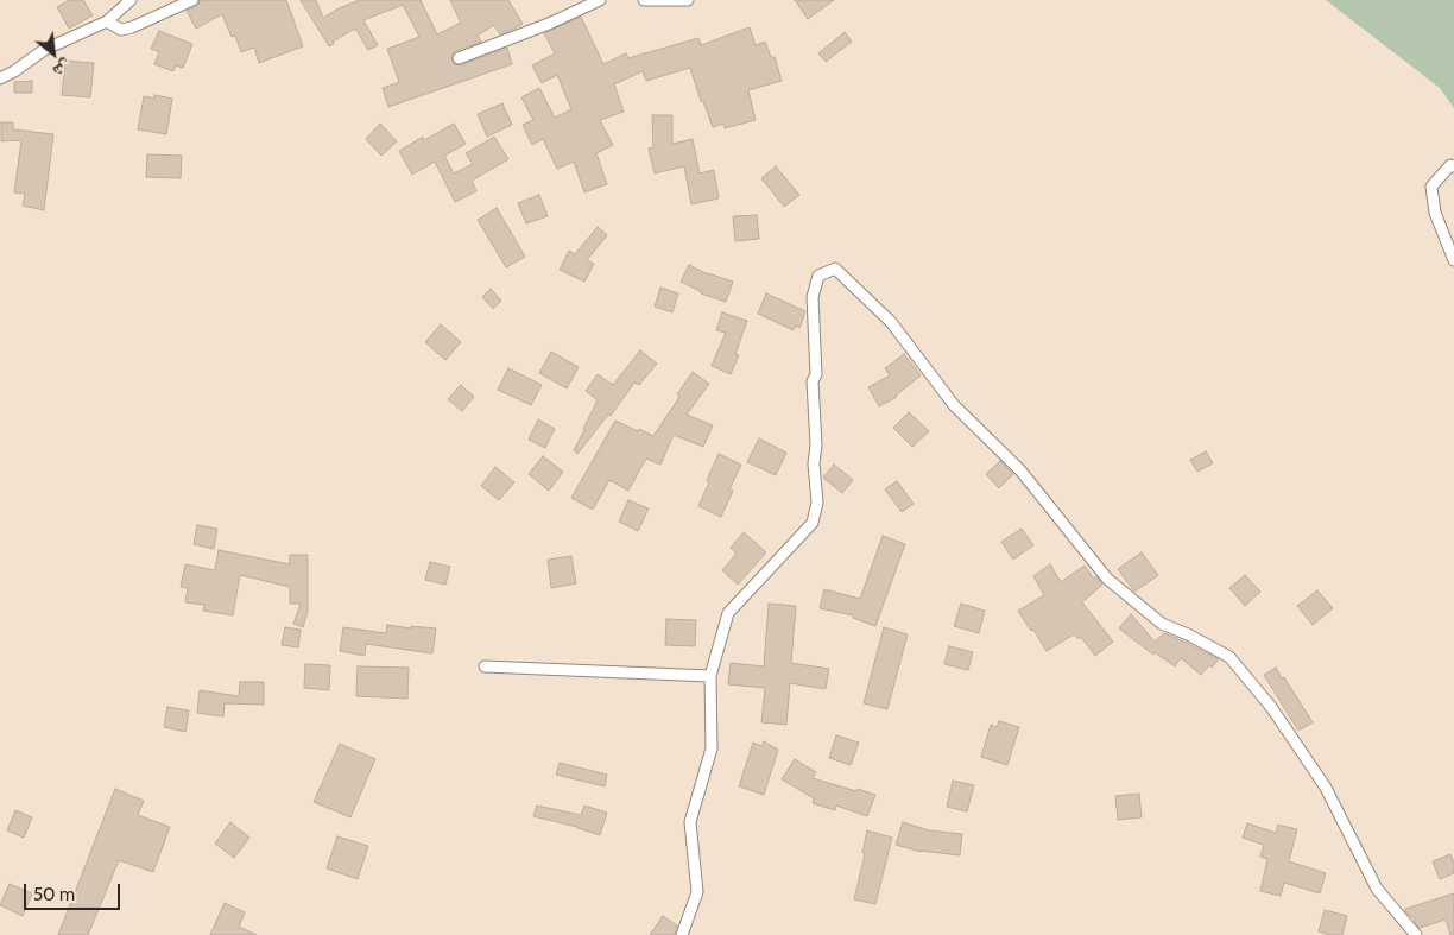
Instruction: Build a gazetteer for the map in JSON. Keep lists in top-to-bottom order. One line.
{"scale_bar":"50 m","north":"bottom right"}
